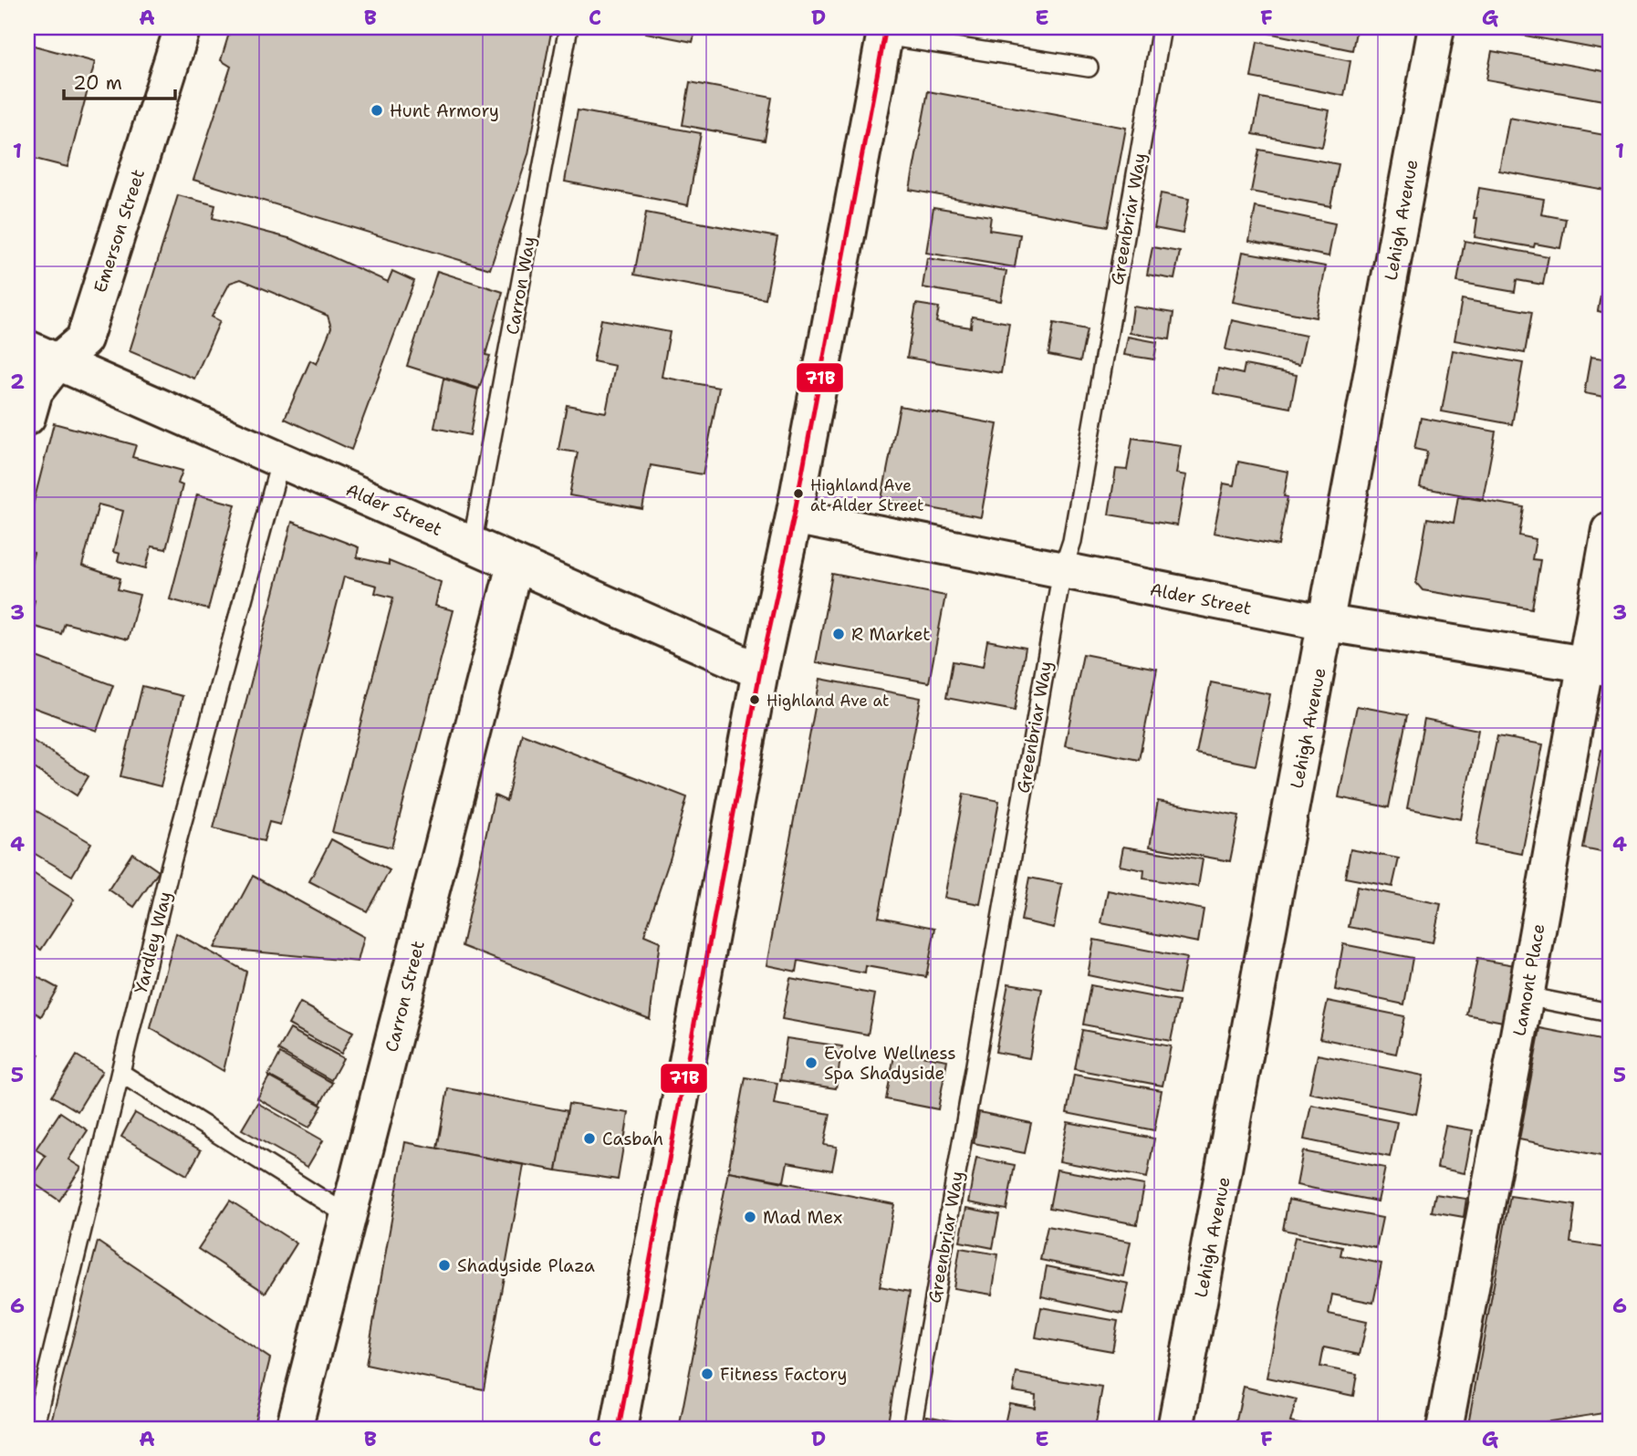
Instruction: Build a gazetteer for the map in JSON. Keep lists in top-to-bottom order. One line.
{"streets":{"street":["Lehigh Avenue","Emerson Street","Alder Street","Lamont Place","Carron Street"],"lane":["Greenbriar Way","Carron Way","Yardley Way"]},"crossings":[["Greenbriar Way","Alder Street"],["Lehigh Avenue","Alder Street"],["Emerson Street","Alder Street"],["Carron Way","Alder Street"],["Alder Street","Yardley Way"],["Alder Street","Lamont Place"],["Alder Street","Carron Street"]],"places":["Hunt Armory","Highland Ave at Alder Street","R Market","Highland Ave at","Evolve Wellness Spa Shadyside","Casbah","Mad Mex","Shadyside Plaza","Fitness Factory"],"lines":["transit line 71B"],"scale_bar":"20 m","grid":{"columns":["A","B","C","D","E","F","G"],"rows":["1","2","3","4","5","6"]}}
